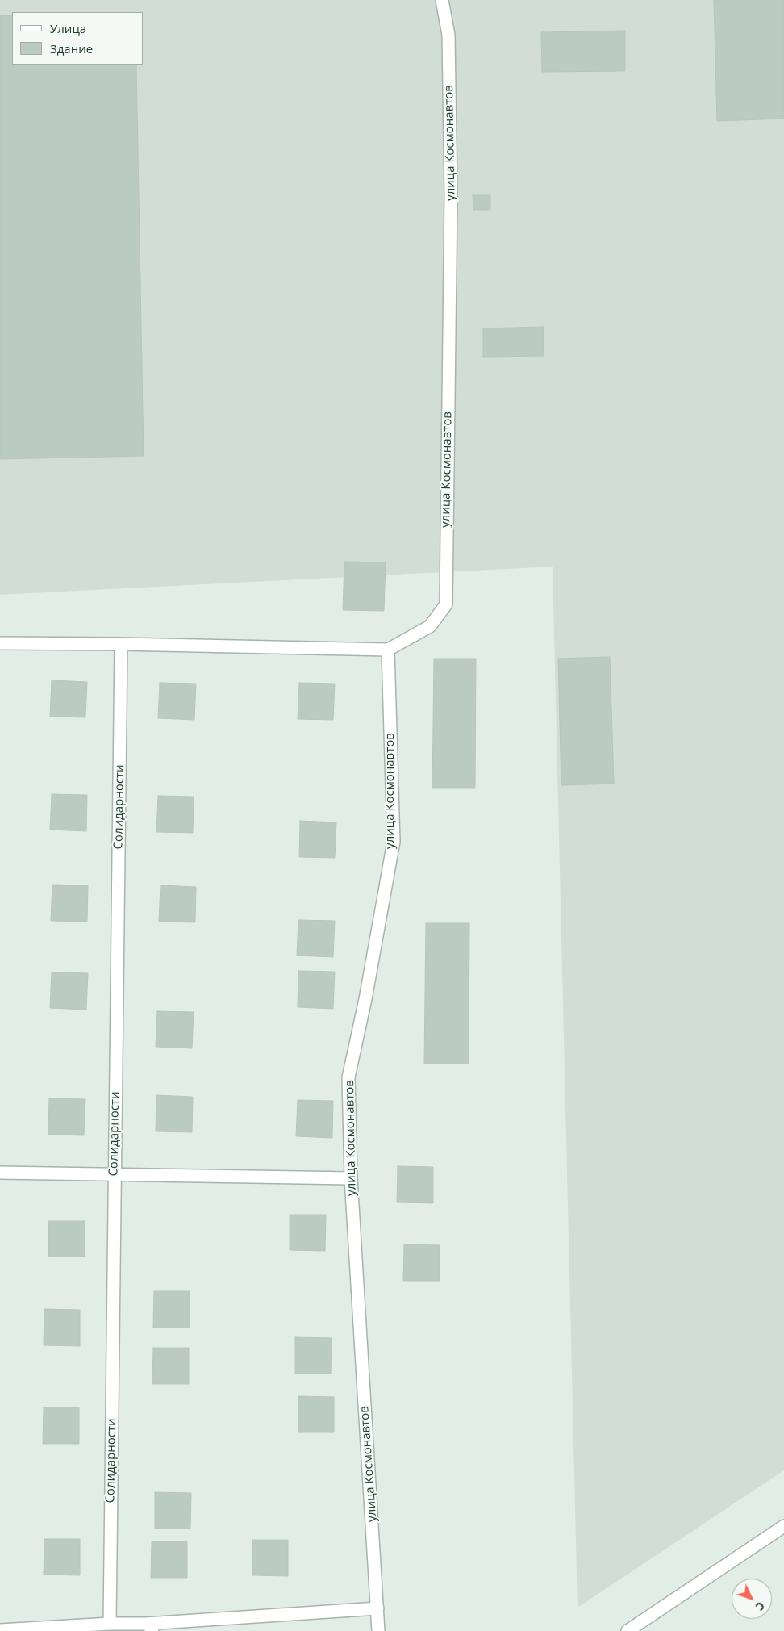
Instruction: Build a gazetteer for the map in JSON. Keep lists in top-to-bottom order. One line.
{"streets":{"street":["улица Космонавтов","Солидарности"]},"legend":["Улица","Здание"],"north":"bottom right"}
